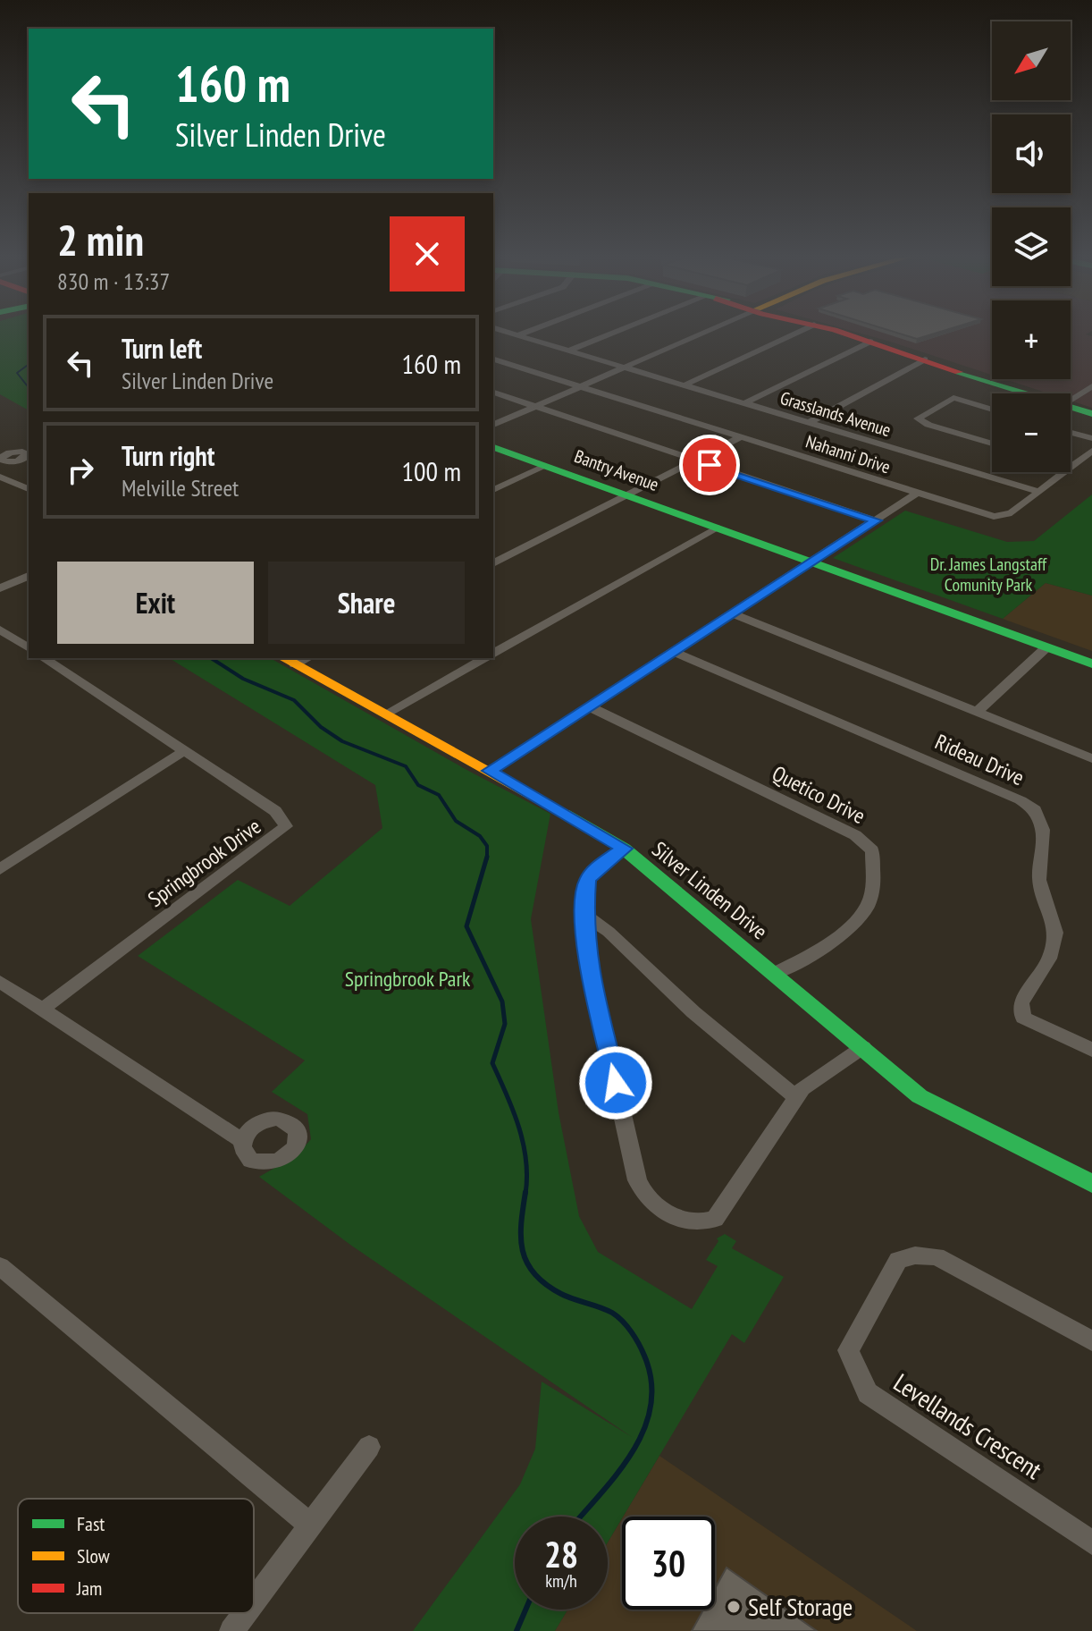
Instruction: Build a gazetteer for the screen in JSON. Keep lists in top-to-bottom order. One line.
{"streets":{"street":["Grasslands Avenue","Nahanni Drive","Bantry Avenue","Rideau Drive","Quetico Drive","Springbrook Drive","Silver Linden Drive","Levellands Crescent"]},"crossings":[["Grasslands Avenue","Nahanni Drive"],["Quetico Drive","Silver Linden Drive"]],"parks":["Dr. James Langstaff Comunity Park","Springbrook Park"],"places":["Self Storage"],"legend":["Fast","Slow","Jam"],"north":"bottom left","page":{"map_buttons":["+","−"],"turn":["160 m","Silver Linden Drive"],"heading":["2 min","830 m · 13:37"],"list":[{"name":"Turn left","note":"Silver Linden Drive","value":"160 m"},{"name":"Turn right","note":"Melville Street","value":"100 m"}],"buttons":["Exit","Share"],"speed":"28 km/h","limit":"30"}}
